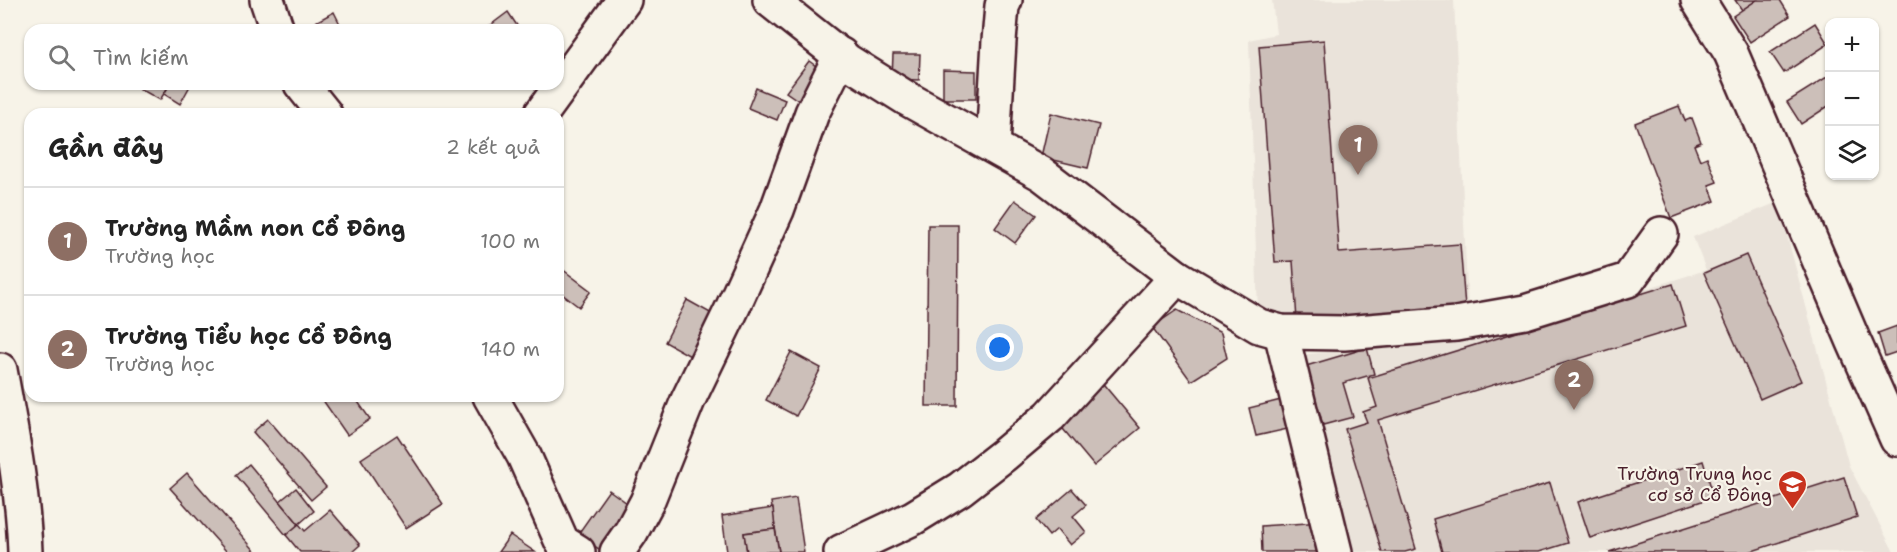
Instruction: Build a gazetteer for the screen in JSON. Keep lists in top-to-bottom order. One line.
{"places":{"school or university":["Trường Trung học cơ sở Cổ Đông"]},"page":{"map_buttons":["+","−"],"search":"Tìm kiếm","heading":["Gần đây","2 kết quả"],"pins":["1","2"],"list":[{"mark":"1","name":"Trường Mầm non Cổ Đông","note":"Trường học","value":"100 m"},{"mark":"2","name":"Trường Tiểu học Cổ Đông","note":"Trường học","value":"140 m"}]}}
